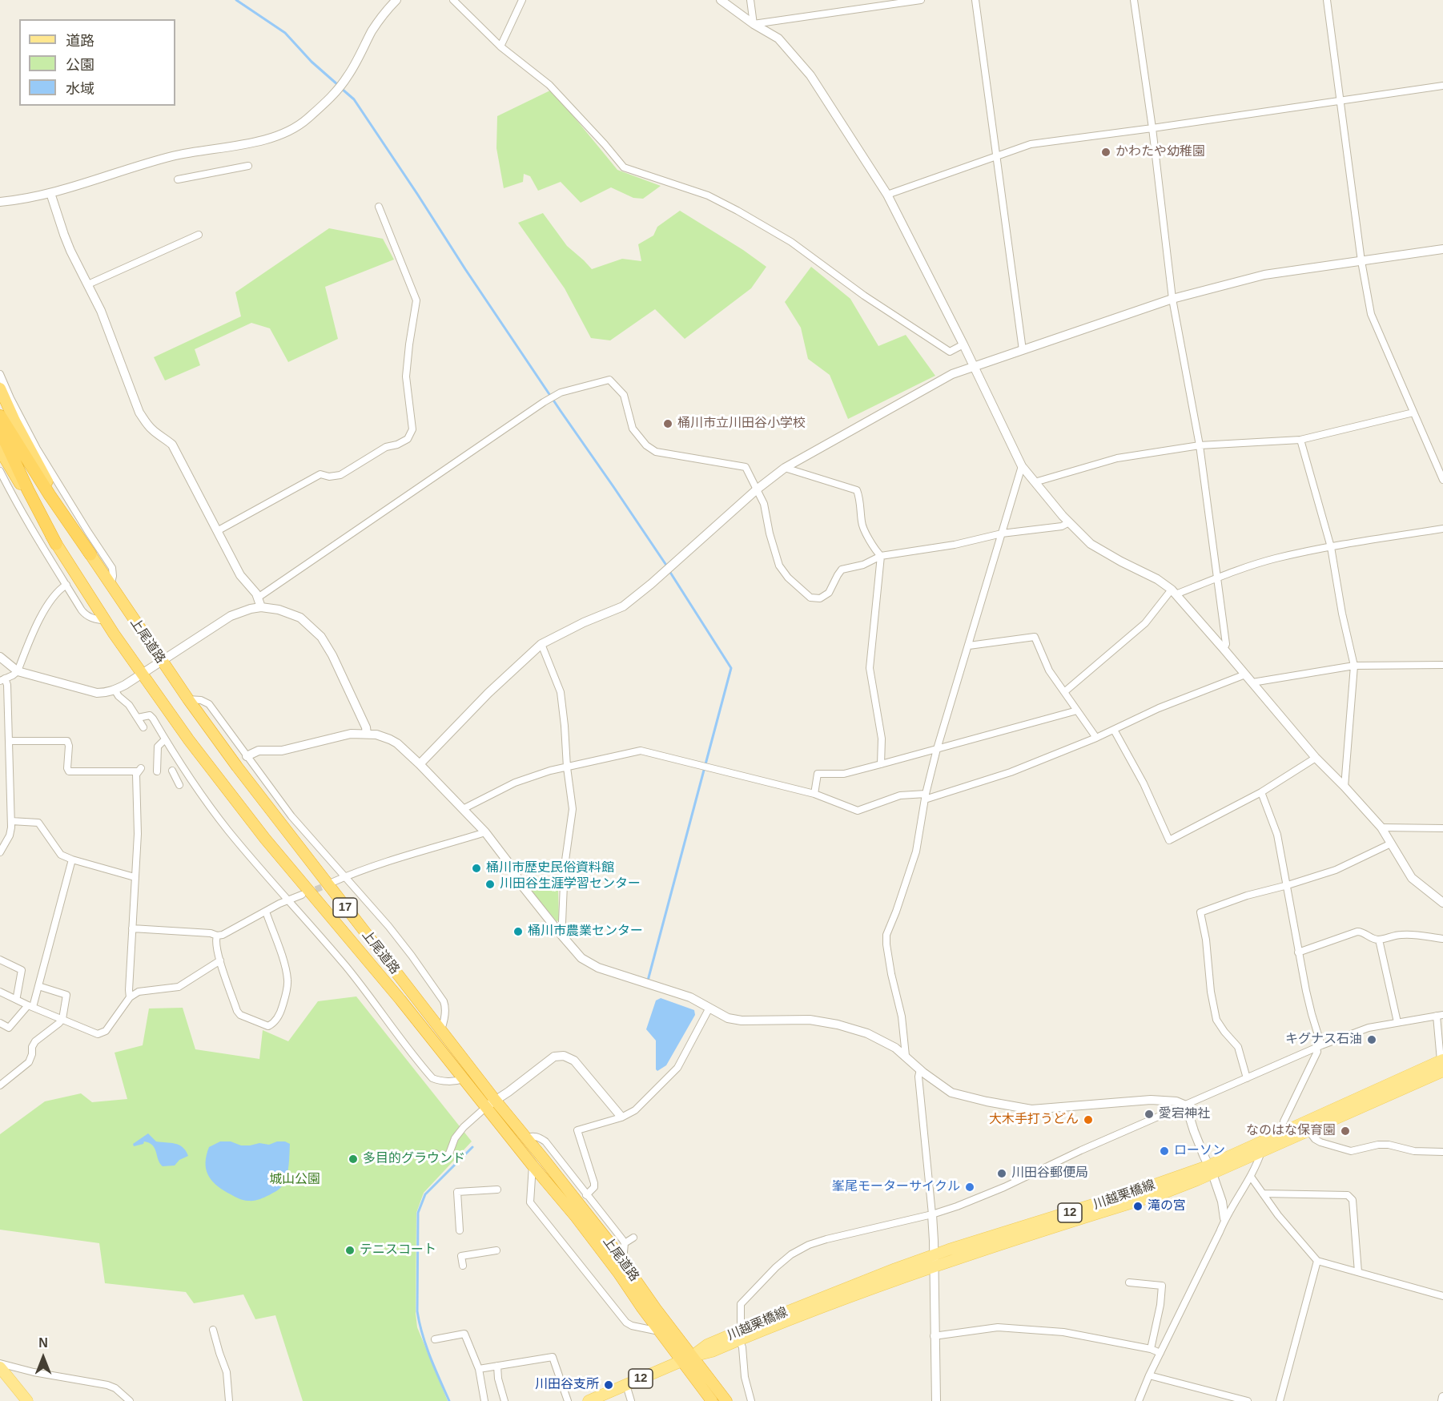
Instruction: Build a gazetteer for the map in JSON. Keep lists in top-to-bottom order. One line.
{"streets":{"highway":["上尾道路","17"],"main road":["川越栗橋線","12"]},"crossings":[["上尾道路","川越栗橋線"]],"parks":["城山公園"],"places":["かわたや幼稚園","桶川市立川田谷小学校","桶川市歴史民俗資料館","川田谷生涯学習センター","桶川市農業センター","キグナス石油","愛宕神社","大木手打うどん","なのはな保育園","ローソン","多目的グラウンド","川田谷郵便局","峯尾モーターサイクル","滝の宮","テニスコート","川田谷支所"],"legend":["道路","公園","水域"],"north":"top"}
